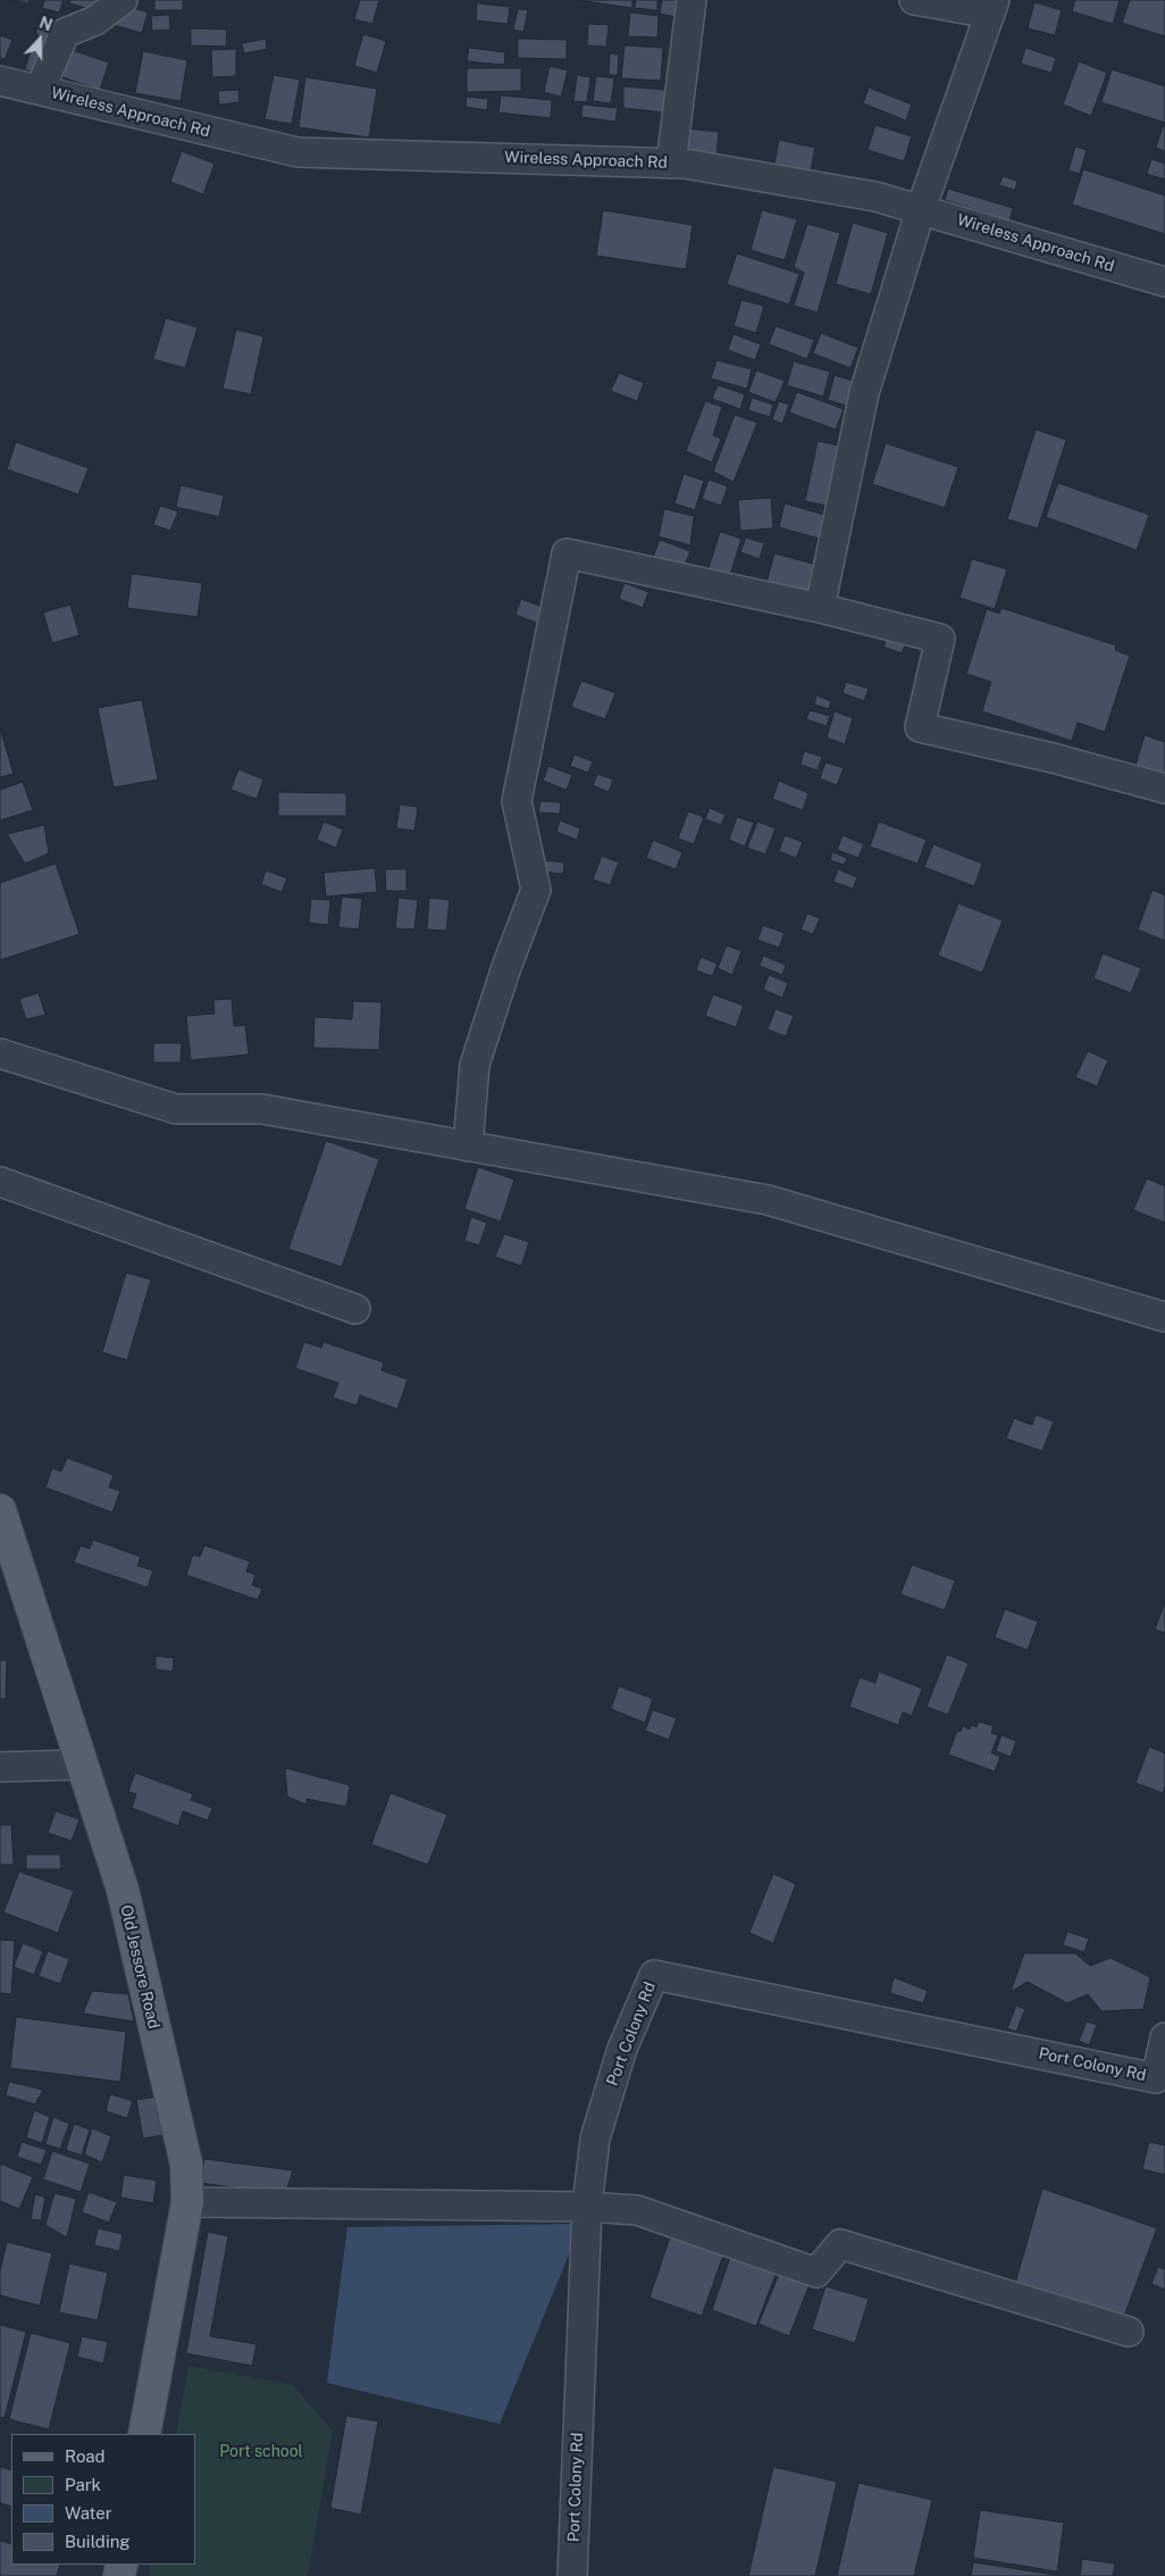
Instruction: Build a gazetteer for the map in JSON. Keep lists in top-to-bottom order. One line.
{"streets":{"main road":["Old Jessore Road"],"street":["Wireless Approach Rd","Port Colony Rd"]},"parks":["Port school"],"legend":["Road","Park","Water","Building"],"north":"top"}
